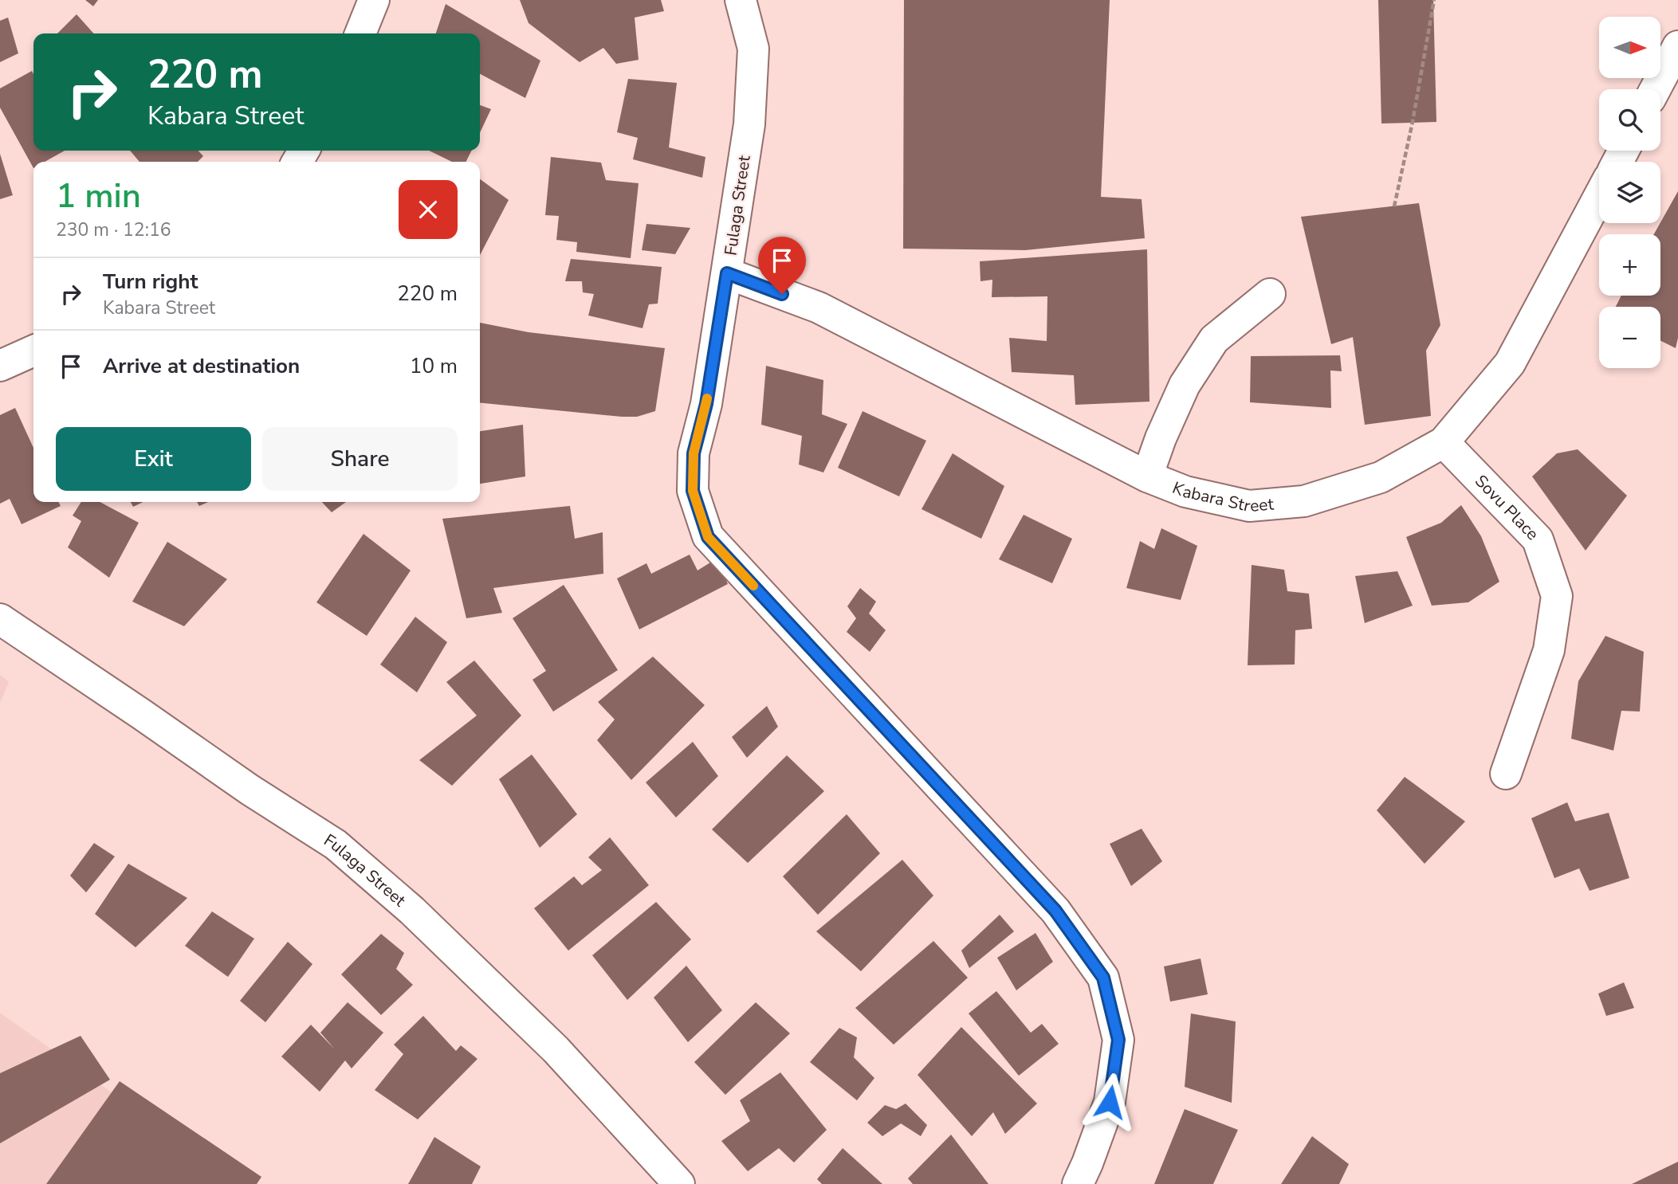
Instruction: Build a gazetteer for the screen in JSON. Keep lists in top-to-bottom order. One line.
{"streets":{"street":["Fulaga Street","Kabara Street","Sovu Place"]},"crossings":[["Fulaga Street","Kabara Street"],["Kabara Street","Sovu Place"]],"north":"right","page":{"map_buttons":["+","−"],"turn":["220 m","Kabara Street"],"heading":["1 min","230 m · 12:16"],"list":[{"name":"Turn right","note":"Kabara Street","value":"220 m"},{"name":"Arrive at destination","value":"10 m"}],"buttons":["Exit","Share"]}}
